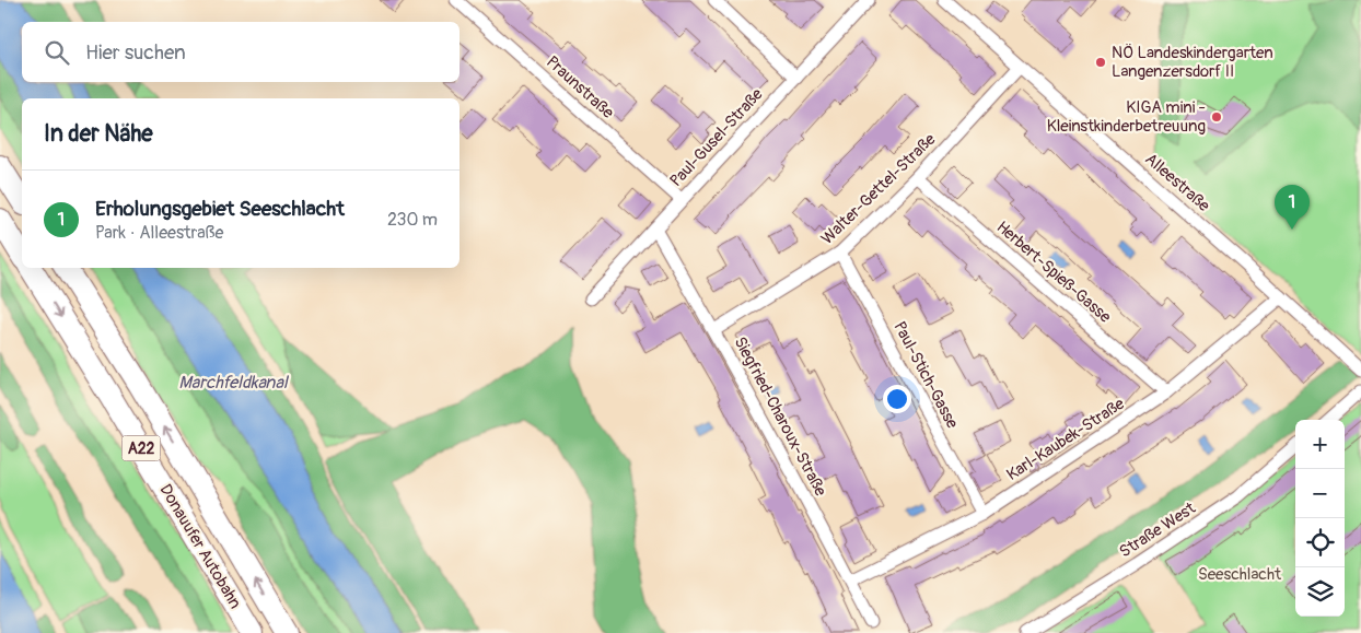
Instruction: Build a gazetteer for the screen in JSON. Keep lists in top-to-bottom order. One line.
{"streets":{"highway":["A22","Donauufer Autobahn"],"street":["Praunstraße","Paul-Gusel-Straße","Alleestraße","Walter-Gettel-Straße","Herbert-Spieß-Gasse","Paul-Stich-Gasse","Siegfried-Charoux-Straße","Karl-Kaubek-Straße","Straße West"]},"crossings":[["Praunstraße","Paul-Gusel-Straße"],["Paul-Gusel-Straße","Siegfried-Charoux-Straße"],["Alleestraße","Walter-Gettel-Straße"],["Alleestraße","Karl-Kaubek-Straße"],["Walter-Gettel-Straße","Herbert-Spieß-Gasse"],["Walter-Gettel-Straße","Paul-Stich-Gasse"],["Walter-Gettel-Straße","Siegfried-Charoux-Straße"],["Herbert-Spieß-Gasse","Karl-Kaubek-Straße"],["Paul-Stich-Gasse","Karl-Kaubek-Straße"],["Siegfried-Charoux-Straße","Karl-Kaubek-Straße"]],"water":["Marchfeldkanal"],"parks":["Seeschlacht"],"places":["NÖ Landeskindergarten Langenzersdorf II","KIGA mini - Kleinstkinderbetreuung"],"page":{"search":"Hier suchen","heading":"In der Nähe","list":[{"mark":"1","name":"Erholungsgebiet Seeschlacht","note":"Park · Alleestraße","value":"230 m"}],"pins":"1","map_buttons":["+","−"]}}
